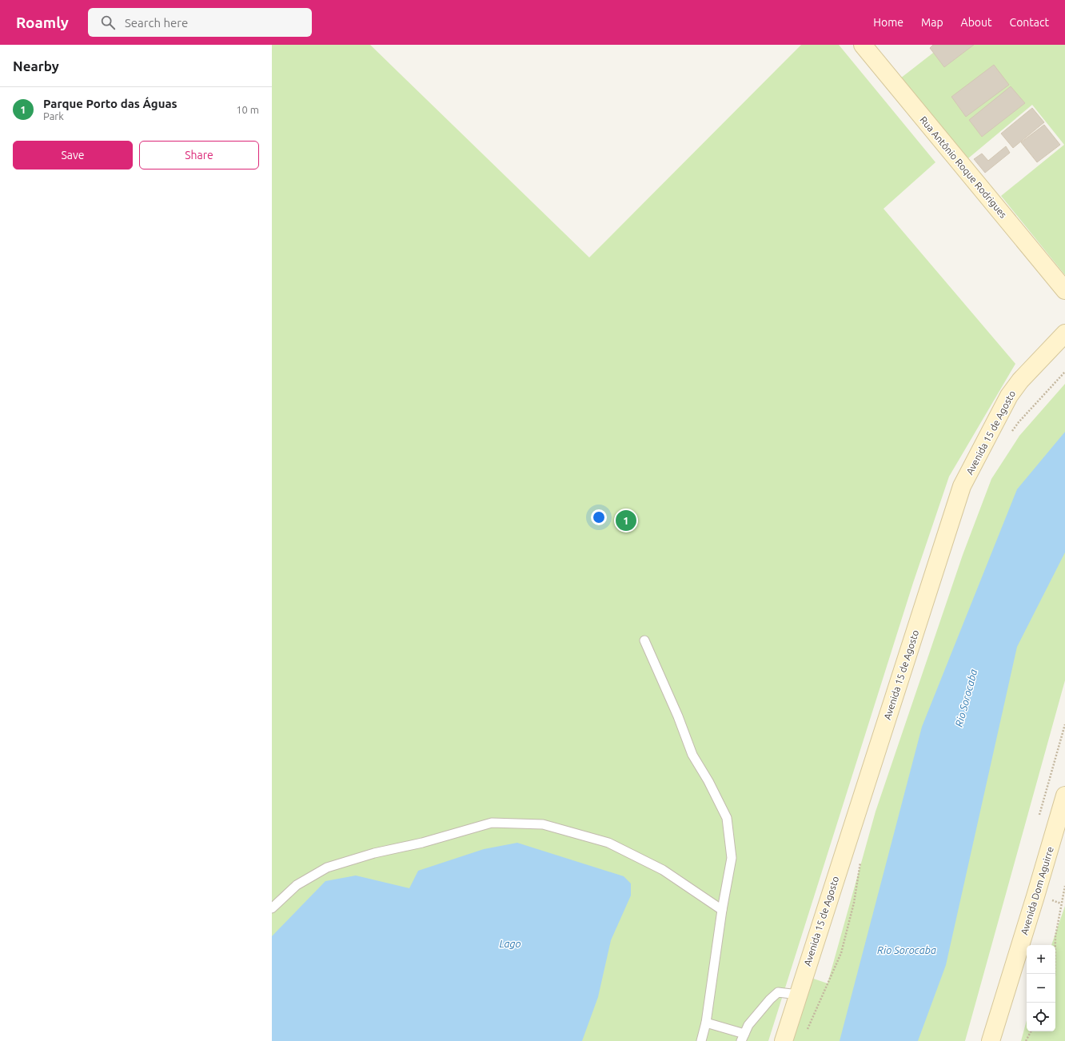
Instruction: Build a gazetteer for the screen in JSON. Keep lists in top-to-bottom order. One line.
{"streets":{"main road":["Rua Antônio Roque Rodrigues","Avenida 15 de Agosto","Avenida Dom Aguirre"]},"water":["Rio Sorocaba","Lago"],"page":{"header":"Roamly","search":"Search here","nav":["Home","Map","About","Contact"],"heading":"Nearby","list":[{"mark":"1","name":"Parque Porto das Águas","note":"Park","value":"10 m"}],"buttons":["Save","Share"],"pins":"1","map_buttons":["+","−"]}}
